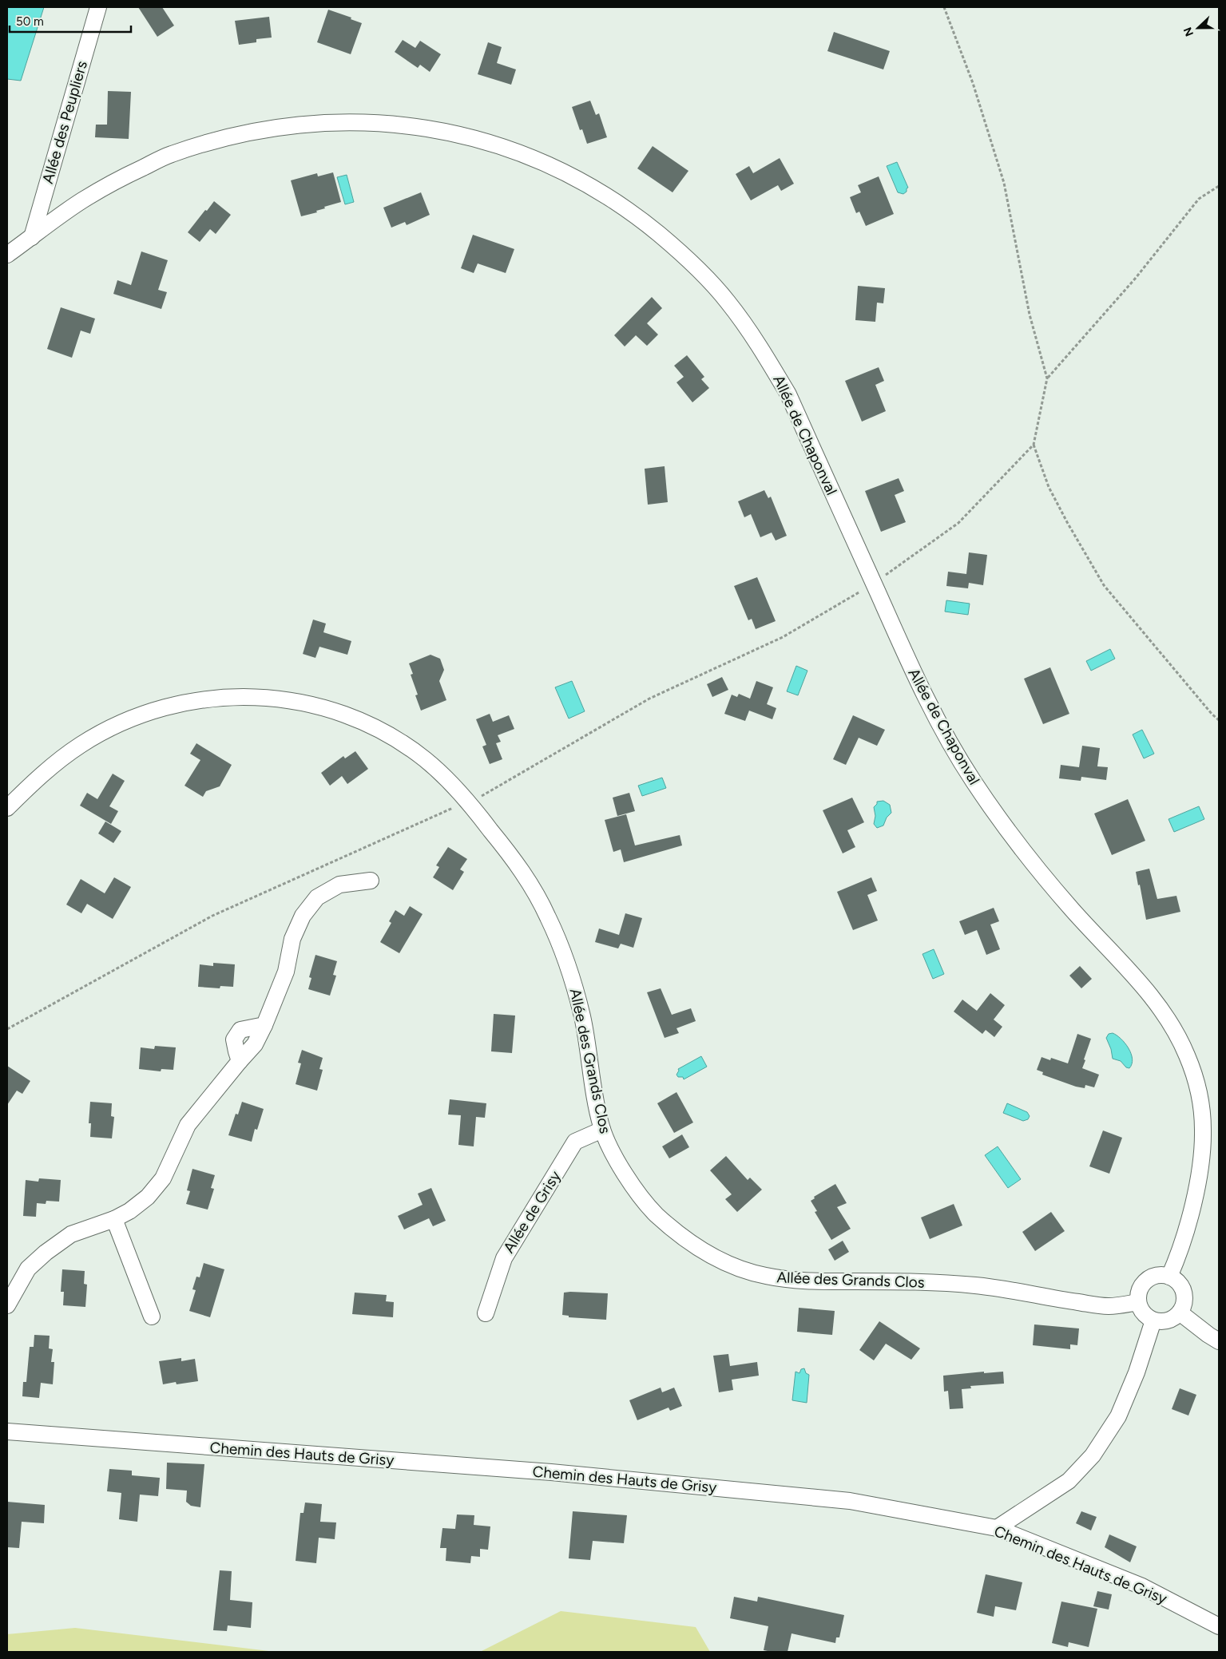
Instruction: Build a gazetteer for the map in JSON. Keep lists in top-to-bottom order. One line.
{"streets":{"street":["Allée des Peupliers","Allée de Chaponval","Allée des Grands Clos","Allée de Grisy","Chemin des Hauts de Grisy"]},"crossings":[["Allée des Peupliers","Allée de Chaponval"],["Allée de Chaponval","Allée des Grands Clos"],["Allée des Grands Clos","Allée de Grisy"]],"scale_bar":"50 m","north":"left"}
